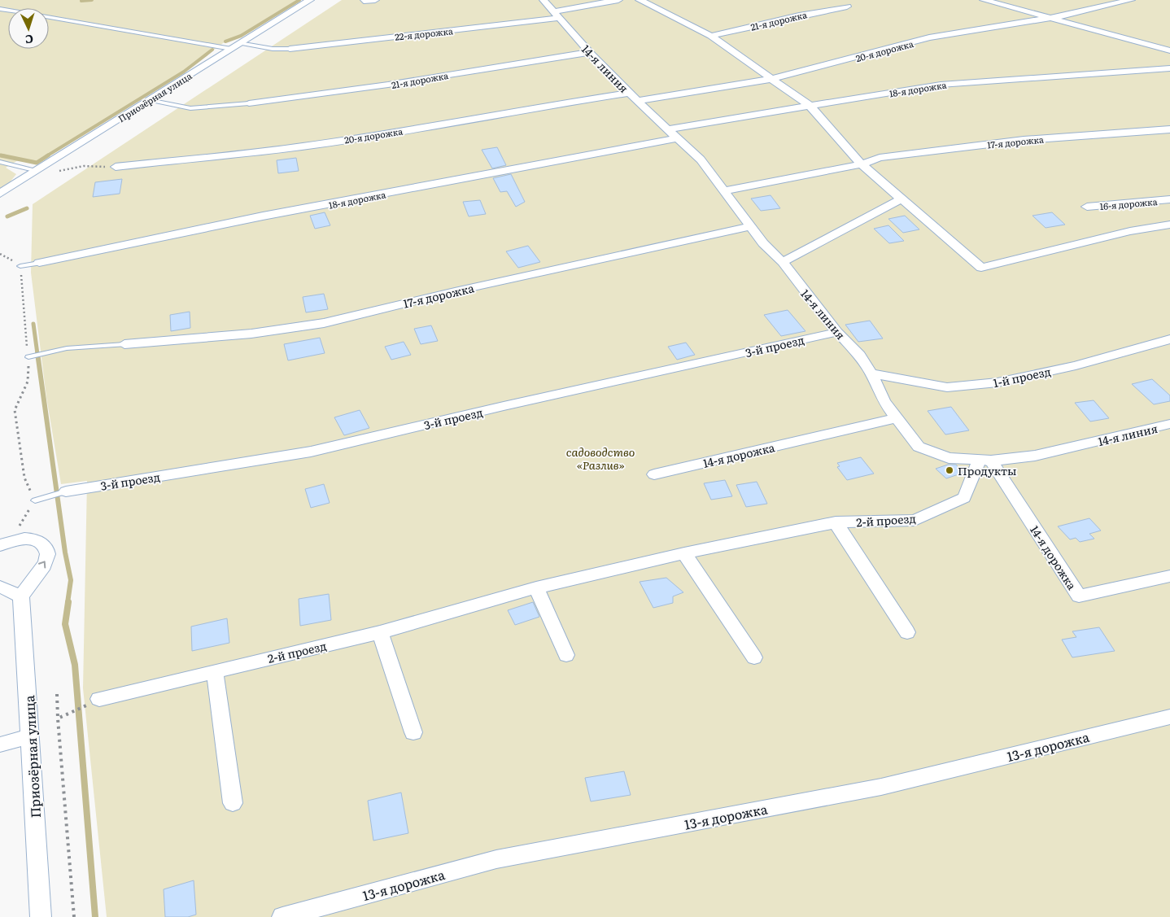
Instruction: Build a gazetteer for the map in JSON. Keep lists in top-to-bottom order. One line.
{"streets":{"street":["21-я дорожка","22-я дорожка","20-я дорожка","14-я линия","18-я дорожка","Приозёрная улица","17-я дорожка","16-я дорожка","3-й проезд","1-й проезд","14-я дорожка","2-й проезд","13-я дорожка"]},"crossings":[["21-я дорожка","14-я линия"],["22-я дорожка","14-я линия"],["20-я дорожка","14-я линия"],["14-я линия","18-я дорожка"],["14-я линия","17-я дорожка"],["14-я линия","3-й проезд"],["14-я линия","1-й проезд"],["14-я линия","14-я дорожка"],["14-я линия","2-й проезд"],["14-я дорожка","2-й проезд"]],"parks":["садоводство «Разлив»"],"places":["Продукты"],"north":"bottom"}
